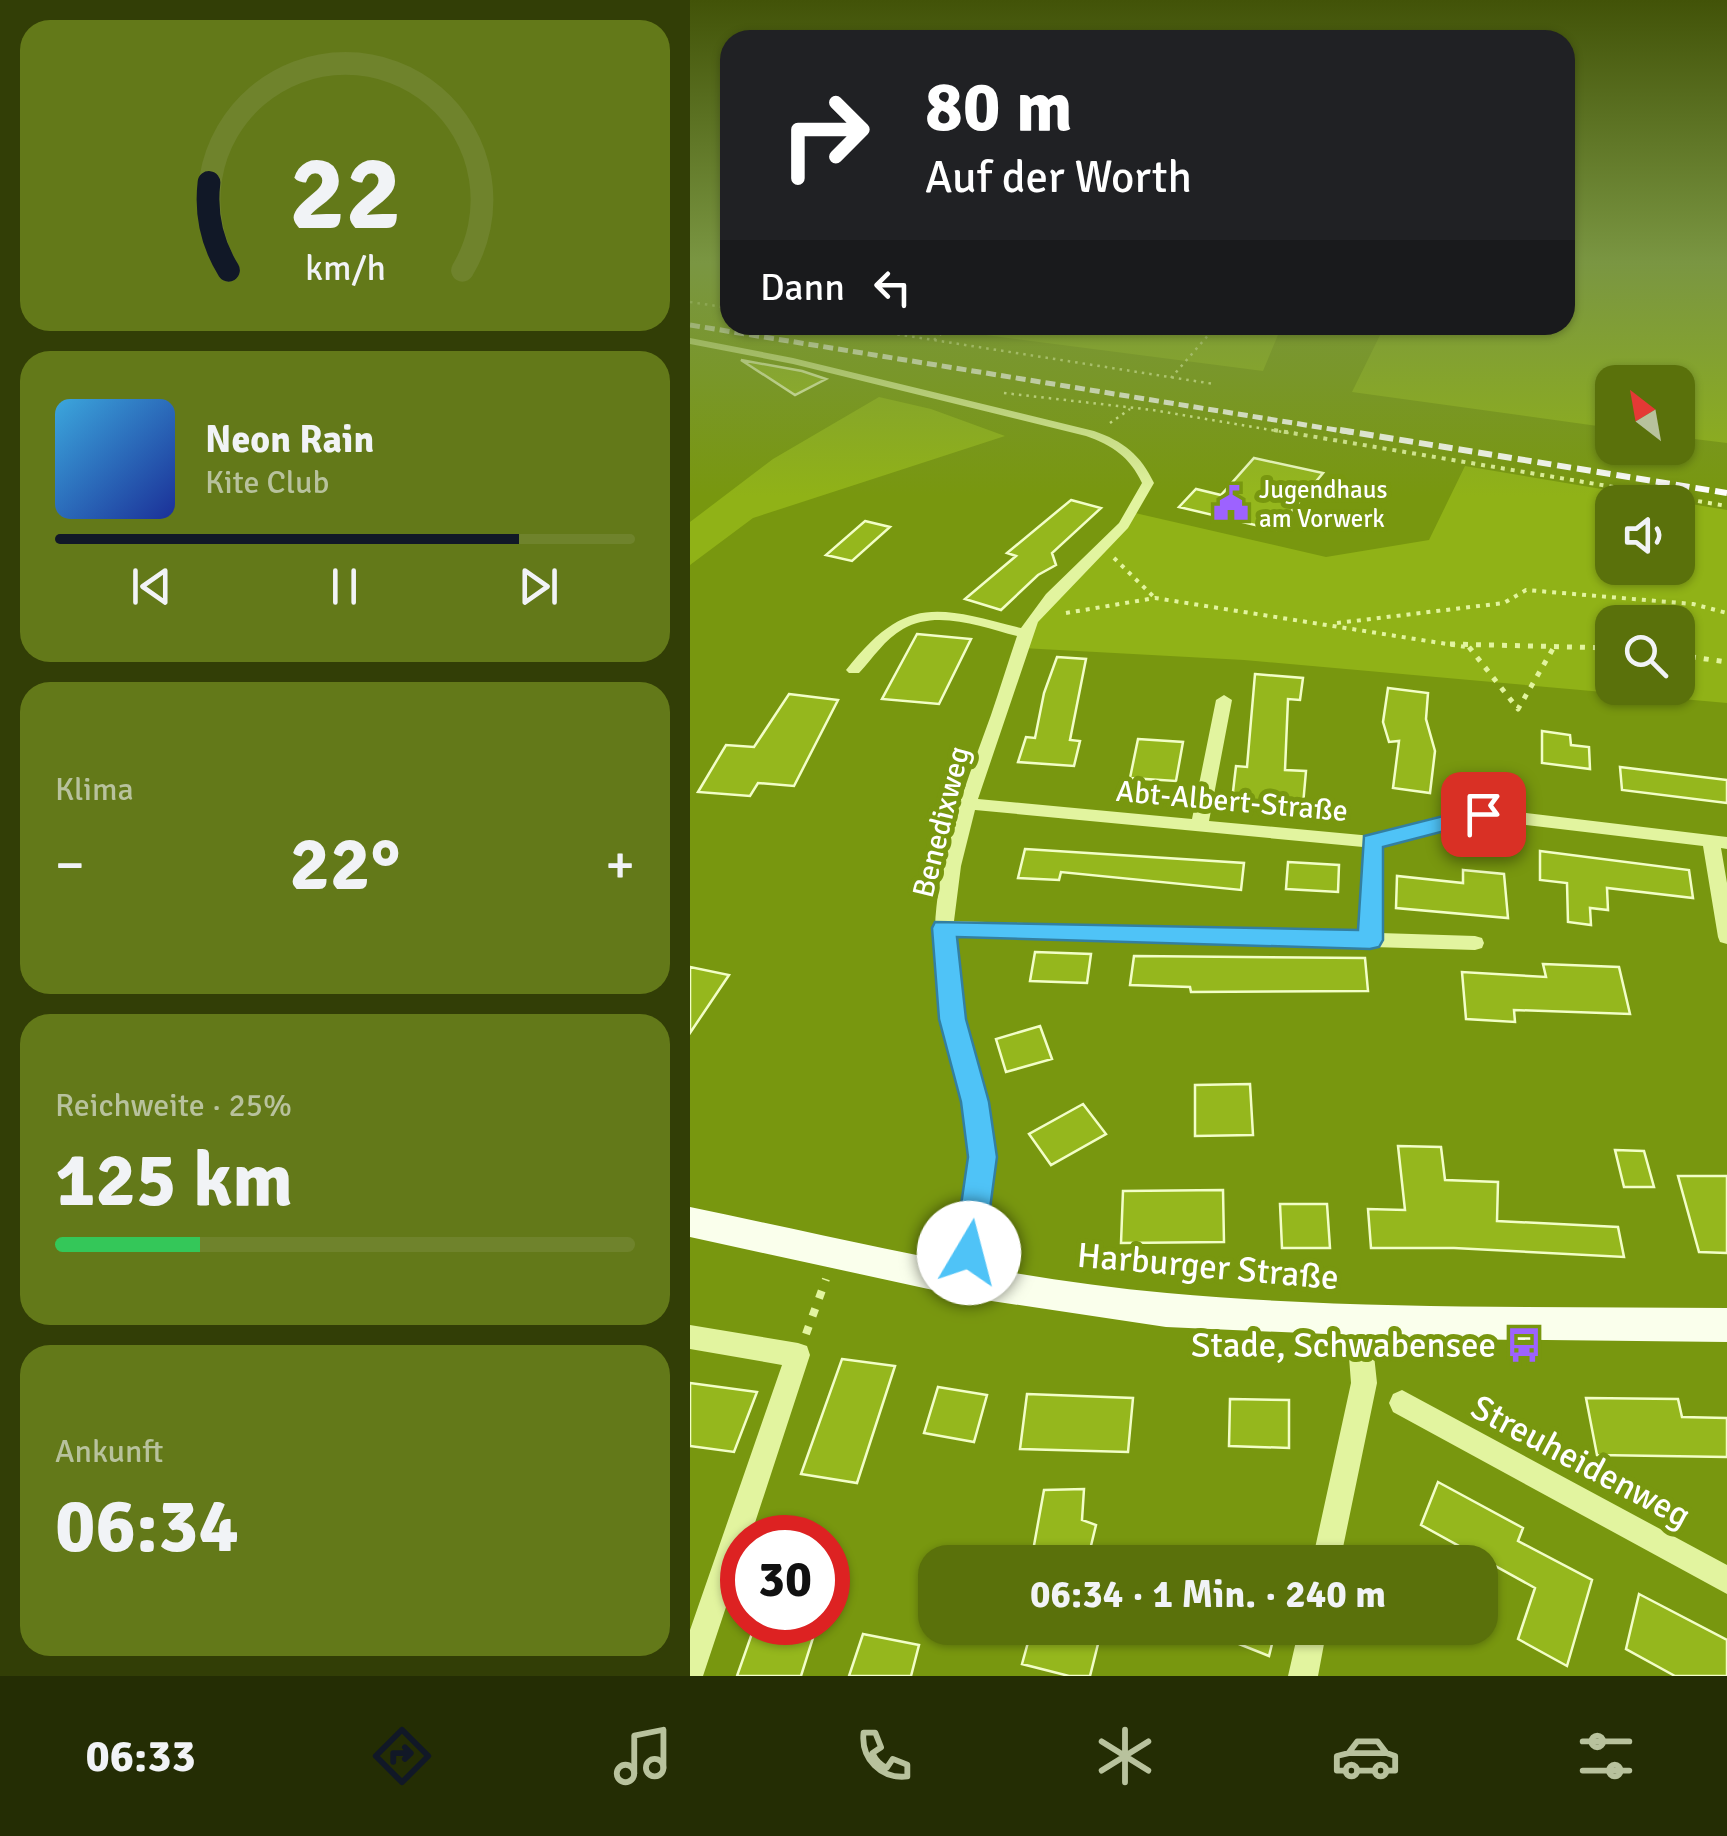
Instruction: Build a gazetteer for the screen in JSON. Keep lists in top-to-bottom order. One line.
{"streets":{"main road":["Harburger Straße"],"street":["Abt-Albert-Straße","Benedixweg","Streuheidenweg"]},"crossings":[["Abt-Albert-Straße","Benedixweg"],["Benedixweg","Harburger Straße"]],"places":{"public building":["Jugendhaus am Vorwerk"],"bus stop":["Stade, Schwabensee"]},"north":"top left","page":{"turn":["80 m","Auf der Worth"],"then":"Dann","song":["Neon Rain","Kite Club"],"tile":["Klima",["Reichweite · 25%","125 km"],["Ankunft","06:34"]],"heat":["−","22°","+"],"limit":"30","trip":"06:34 · 1 Min. · 240 m","tabs":"06:33","gauge":["22","km/h"]}}
